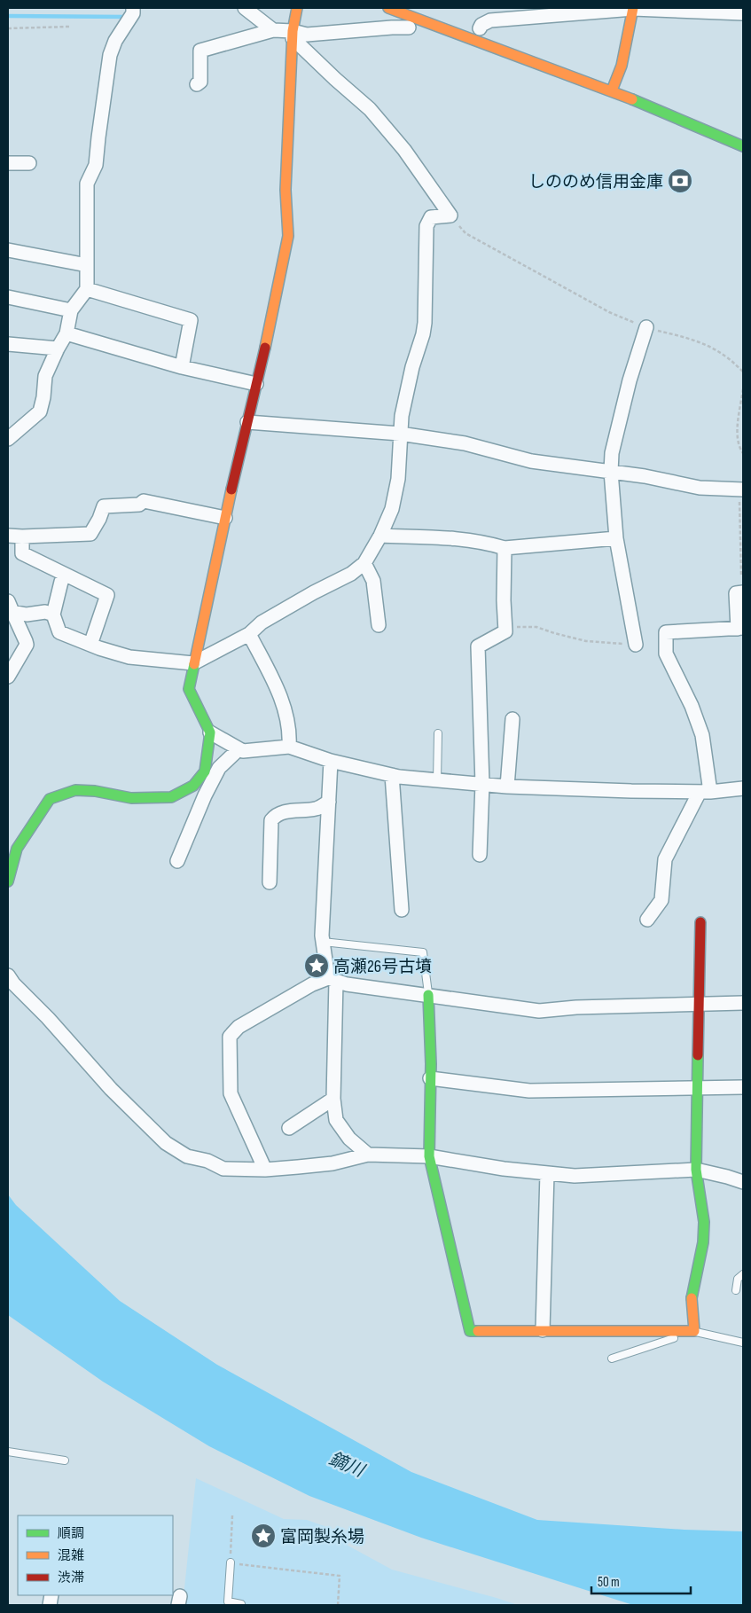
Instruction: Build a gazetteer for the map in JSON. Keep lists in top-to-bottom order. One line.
{"water":["鏑川"],"places":{"bank":["しののめ信用金庫"],"place":["高瀬26号古墳","富岡製糸場"]},"legend":["順調","混雑","渋滞"],"scale_bar":"50 m"}
